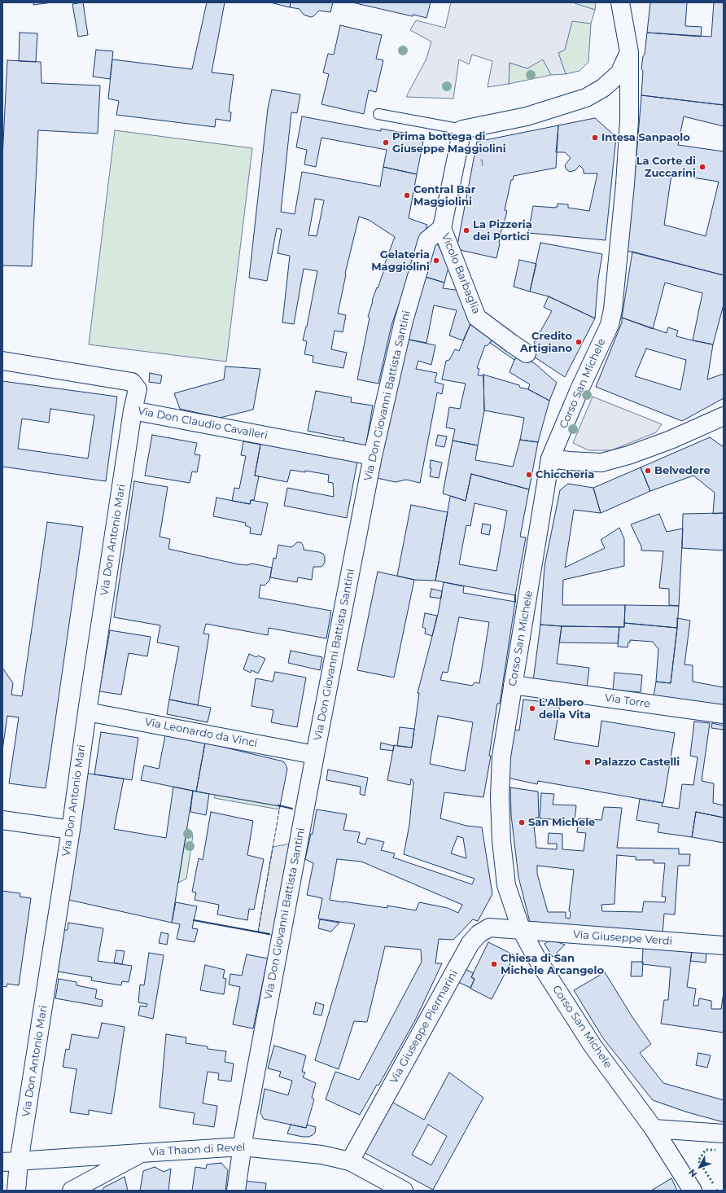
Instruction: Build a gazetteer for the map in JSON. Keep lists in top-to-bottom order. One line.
{"streets":{"street":["Vicolo Barbaglia","Corso San Michele","Via Don Giovanni Battista Santini","Via Don Claudio Cavalleri","Via Don Antonio Mari","Via Torre","Via Leonardo da Vinci","Via Giuseppe Verdi","Via Giuseppe Piermarini","Via Thaon di Revel"]},"crossings":[["Vicolo Barbaglia","Via Don Giovanni Battista Santini"],["Corso San Michele","Via Torre"],["Corso San Michele","Via Giuseppe Verdi"],["Corso San Michele","Via Giuseppe Piermarini"],["Via Don Giovanni Battista Santini","Via Don Claudio Cavalleri"],["Via Don Giovanni Battista Santini","Via Leonardo da Vinci"],["Via Don Giovanni Battista Santini","Via Thaon di Revel"],["Via Don Claudio Cavalleri","Via Don Antonio Mari"],["Via Don Antonio Mari","Via Leonardo da Vinci"],["Via Don Antonio Mari","Via Thaon di Revel"],["Via Giuseppe Verdi","Via Giuseppe Piermarini"],["Via Giuseppe Piermarini","Via Thaon di Revel"]],"places":["Intesa Sanpaolo","Prima bottega di Giuseppe Maggiolini","La Corte di Zuccarini","Central Bar Maggiolini","La Pizzeria dei Portici","Gelateria Maggiolini","Credito Artigiano","Belvedere","Chiccheria","L'Albero della Vita","Palazzo Castelli","San Michele","Chiesa di San Michele Arcangelo"],"house_numbers":["1"],"north":"bottom left"}
